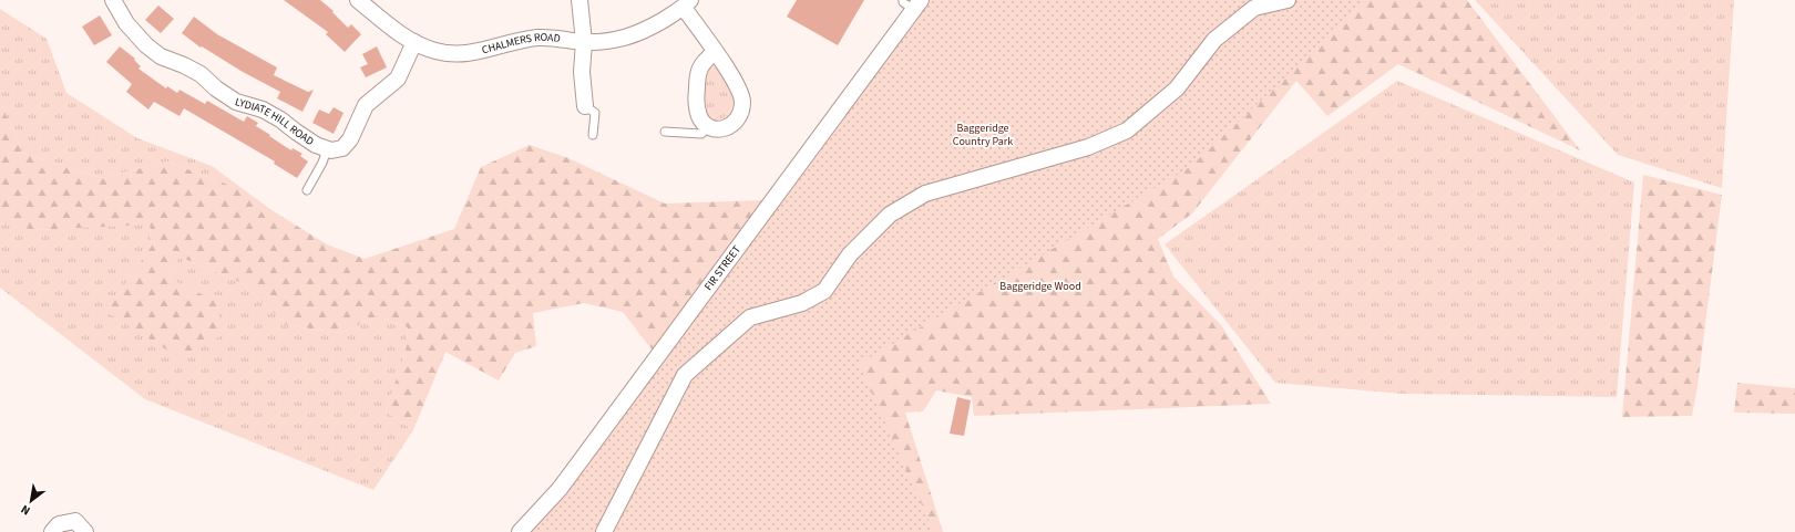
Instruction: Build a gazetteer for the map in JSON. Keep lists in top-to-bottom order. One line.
{"streets":{"street":["CHALMERS ROAD","LYDIATE HILL ROAD","FIR STREET"]},"crossings":[["CHALMERS ROAD","LYDIATE HILL ROAD"]],"parks":["Baggeridge Country Park","Baggeridge Wood"],"north":"bottom left"}
